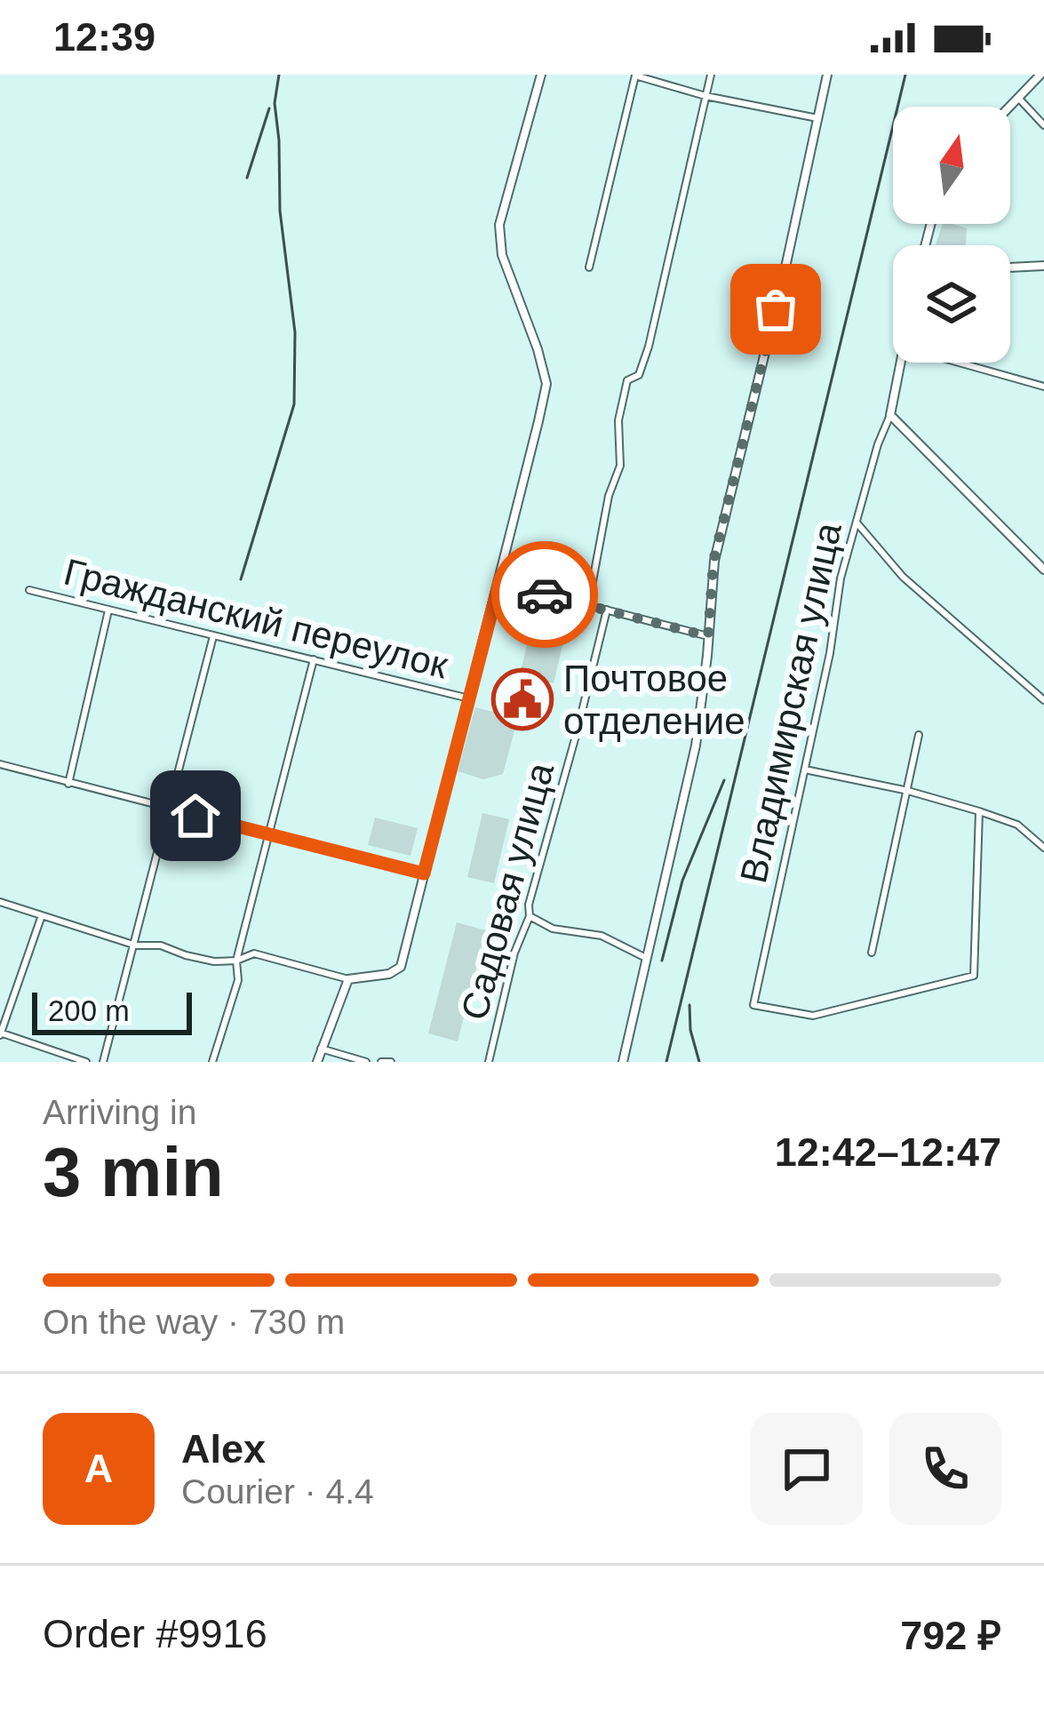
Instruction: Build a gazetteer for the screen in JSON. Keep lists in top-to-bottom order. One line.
{"streets":{"street":["Гражданский переулок","Владимирская улица","Садовая улица"]},"places":{"public building":["Почтовое отделение"]},"scale_bar":"200 m","north":"top","page":{"status":"12:39","scale":"200 m","heading":["3 min","Arriving in","12:42–12:47"],"panel":["Alex","Courier · 4.4","Order #9916","792 ₽"],"bar":"On the way · 730 m","round":"A"}}
